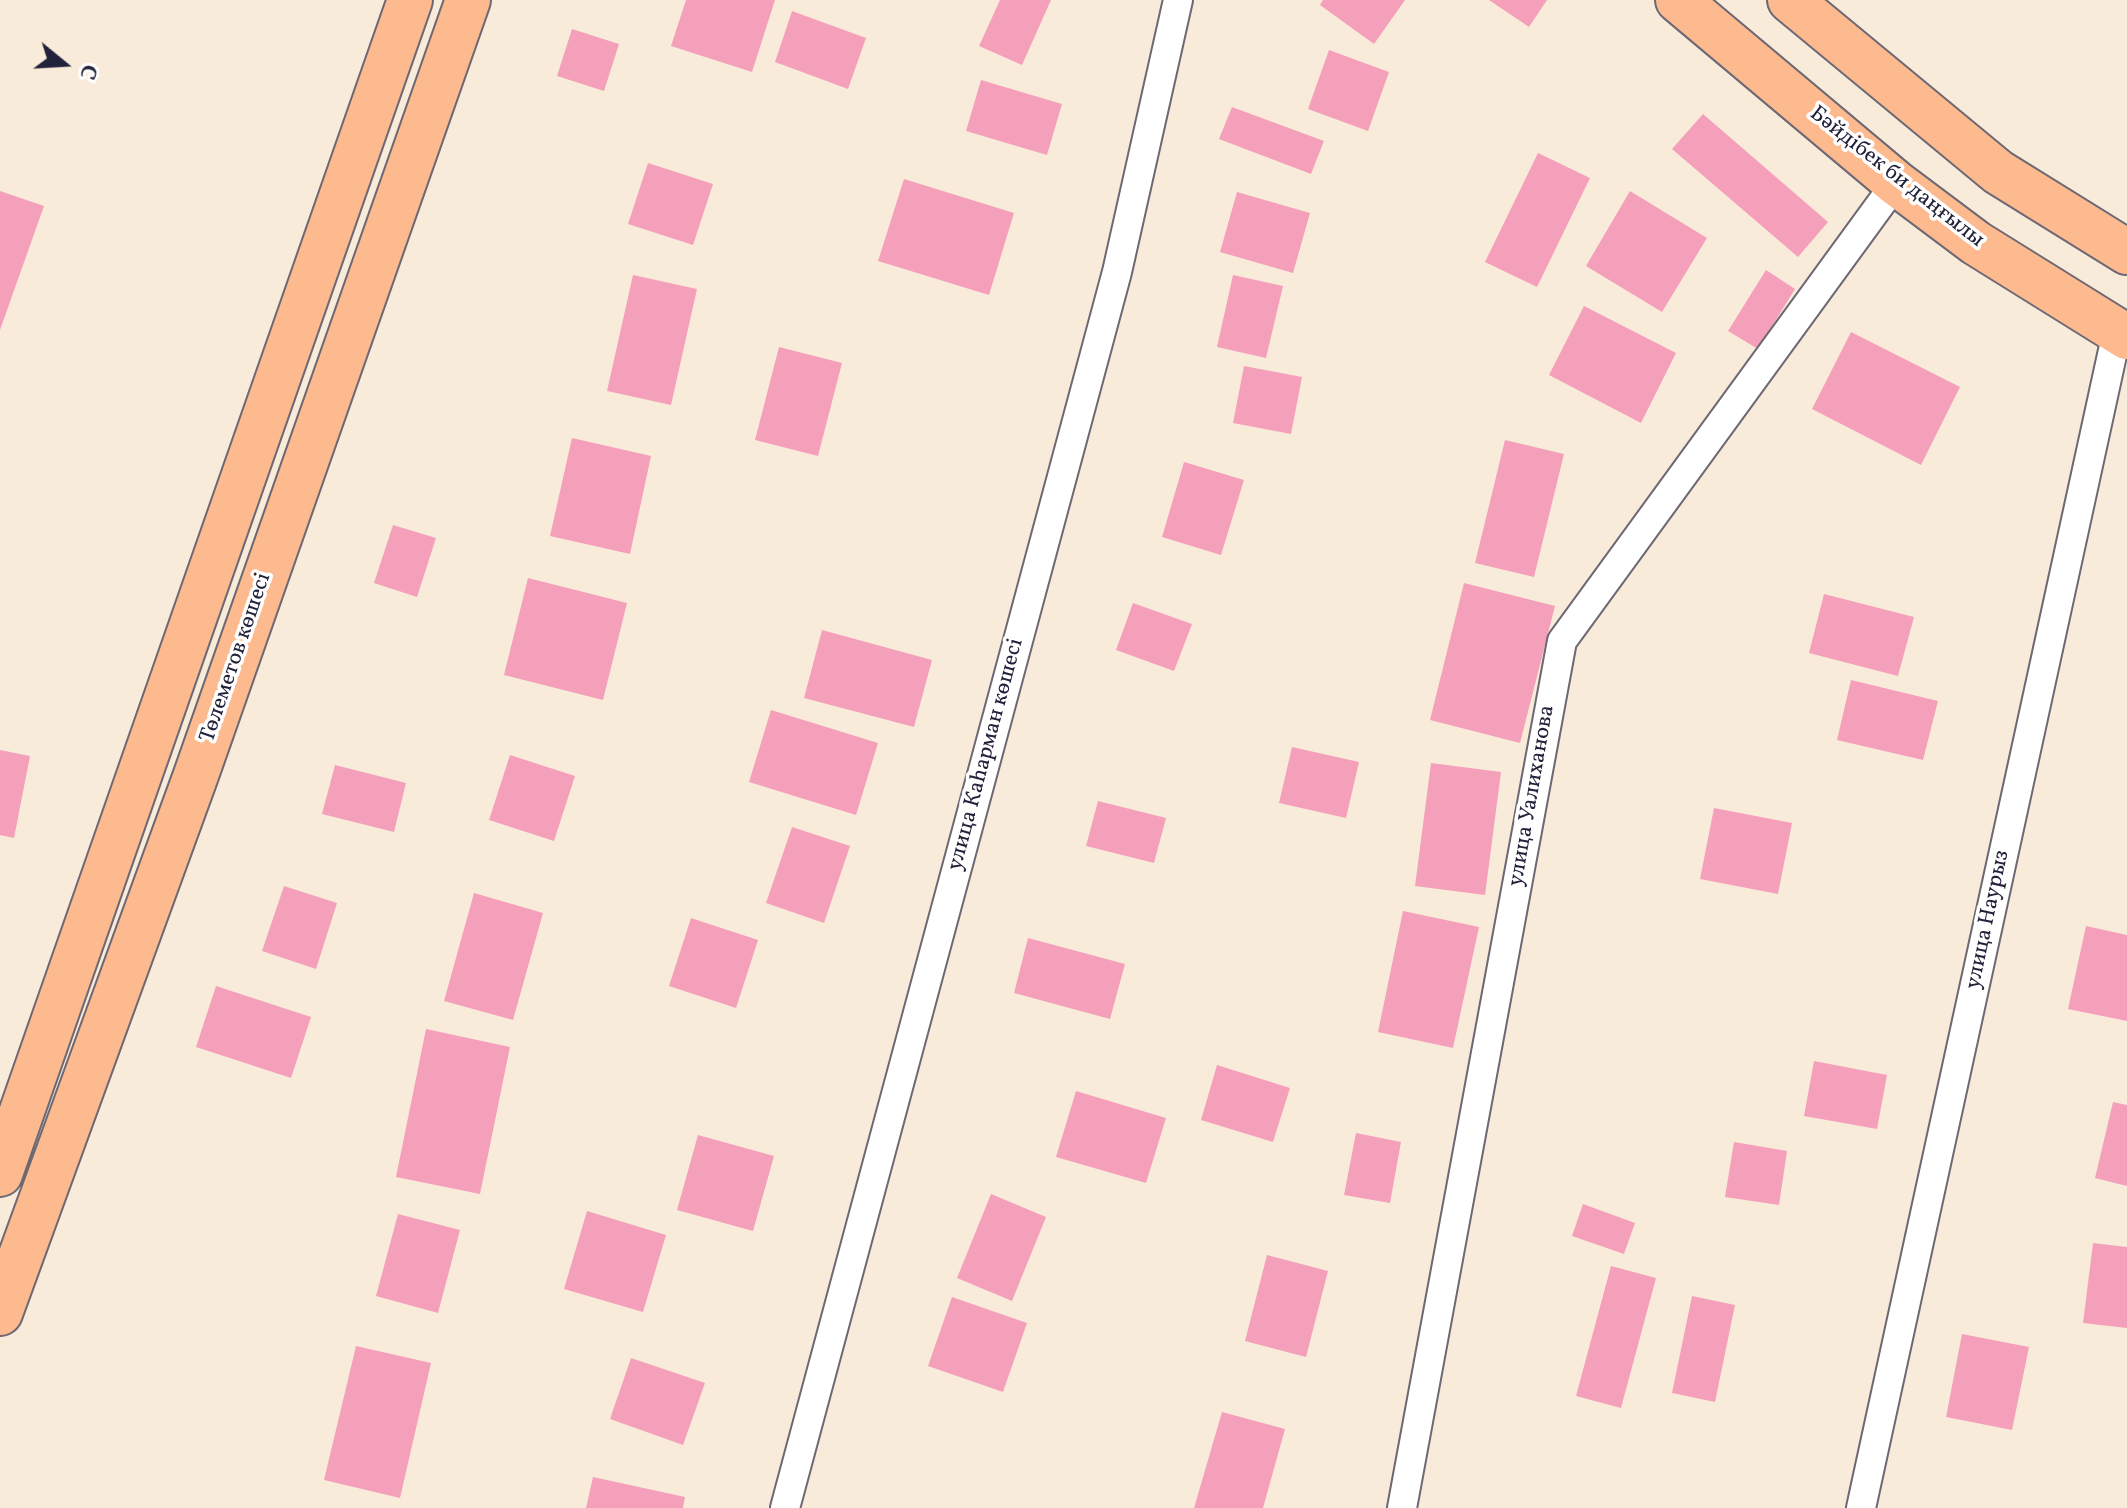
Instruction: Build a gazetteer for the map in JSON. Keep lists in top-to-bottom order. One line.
{"streets":{"main road":["Бәйдібек би даңғылы","Төлеметов көшесі"],"street":["улица Каһарман көшесі","улица Уалиханова","улица Наурыз"]},"crossings":[["Бәйдібек би даңғылы","улица Уалиханова"],["Бәйдібек би даңғылы","улица Наурыз"]],"north":"right"}
